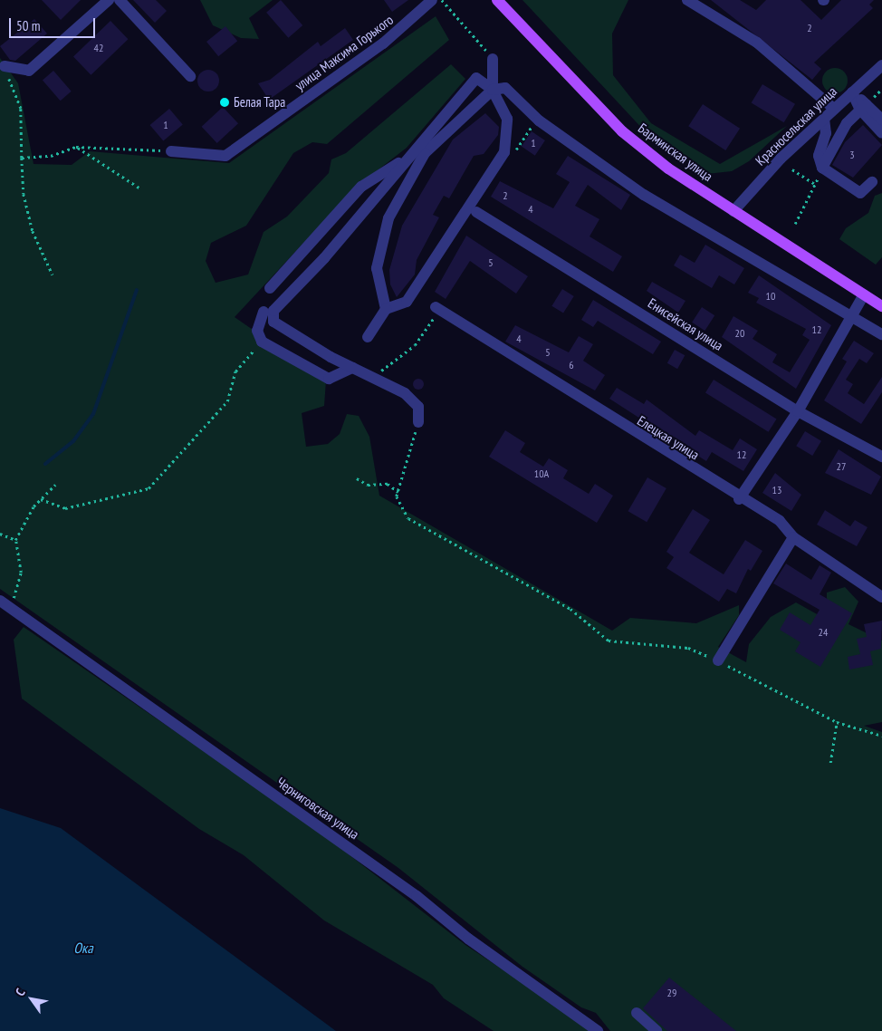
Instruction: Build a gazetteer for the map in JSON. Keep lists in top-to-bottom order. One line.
{"streets":{"main road":["Барминская улица"],"street":["улица Максима Горького","Красносельская улица","Енисейская улица","Елецкая улица","Черниговская улица"]},"crossings":[["Красносельская улица","Барминская улица"]],"water":["Ока"],"places":["Белая Тара"],"house_numbers":["2","42","1","1","3","2","4","5","10","12","20","4","5","6","12","27","10А","13","24","29"],"scale_bar":"50 m","north":"top left"}
